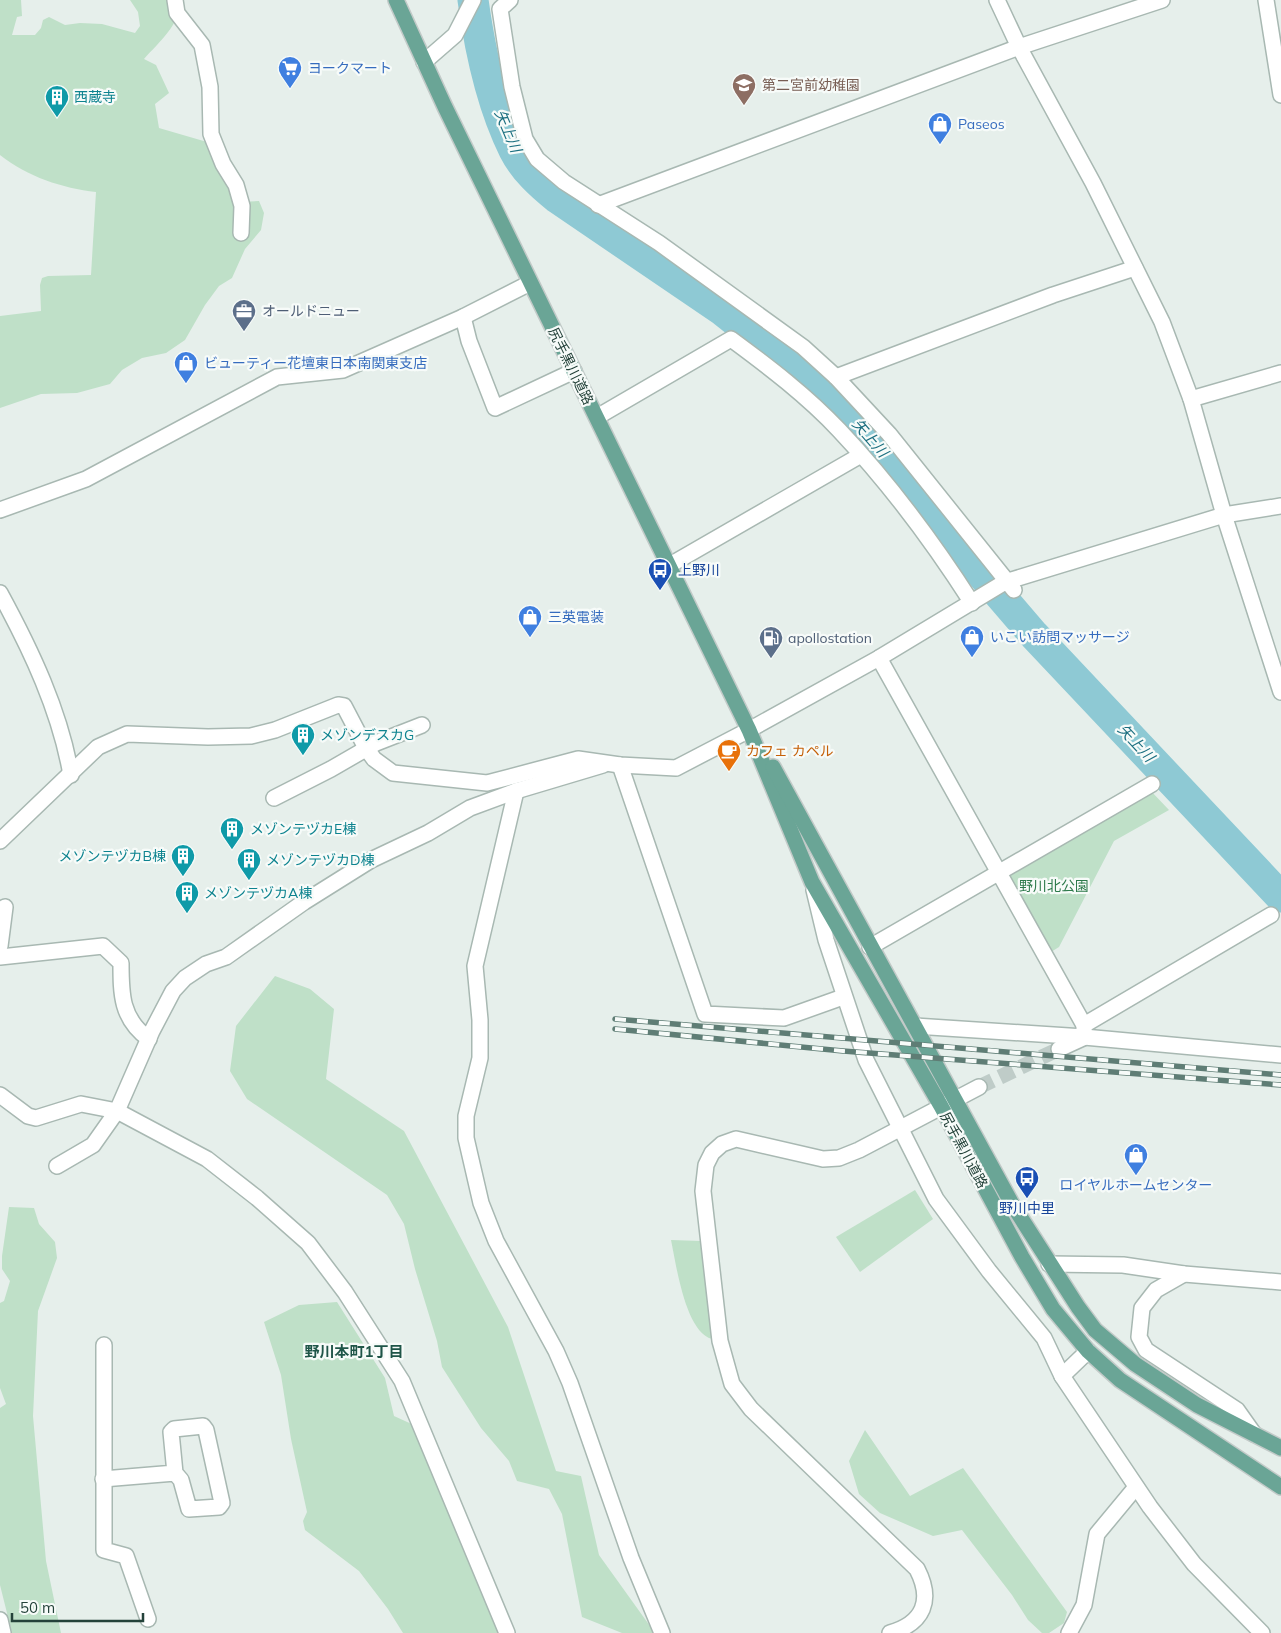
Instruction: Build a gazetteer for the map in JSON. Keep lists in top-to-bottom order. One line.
{"streets":{"main road":["尻手黒川道路"]},"districts":["野川本町1丁目"],"water":["矢上川"],"parks":["野川北公園"],"places":{"supermarket":["ヨークマート"],"school or university":["第二宮前幼稚園"],"building":["西蔵寺","メゾンデスカG","メゾンテヅカE棟","メゾンテヅカB棟","メゾンテヅカD棟","メゾンテヅカA棟"],"shop":["Paseos","ビューティー花壇東日本南関東支店","三英電装","いこい訪問マッサージ","ロイヤルホームセンター"],"office":["オールドニュー"],"bus stop":["上野川","野川中里"],"fuel station":["apollostation"],"cafe":["カフェ カペル"]},"scale_bar":"50 m"}
